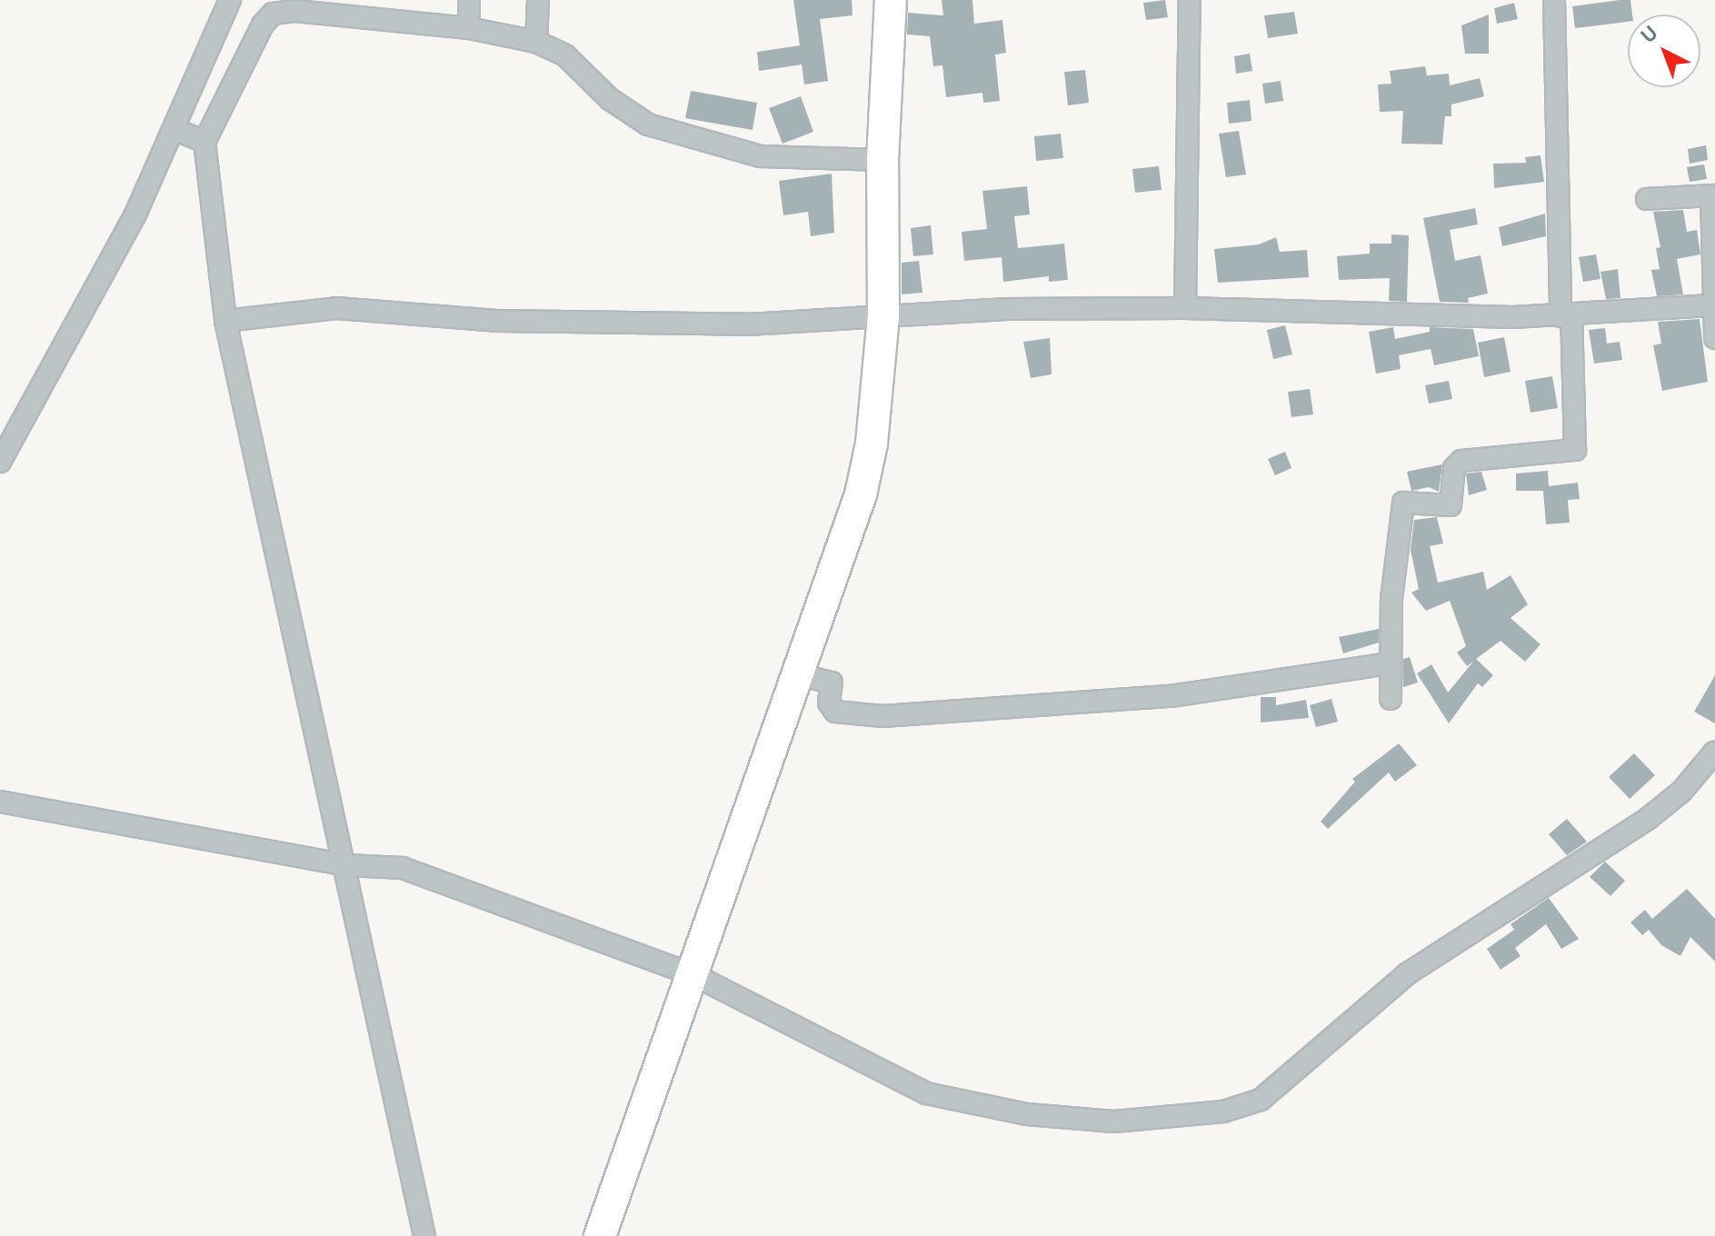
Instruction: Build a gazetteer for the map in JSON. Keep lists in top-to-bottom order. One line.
{"north":"top left"}
